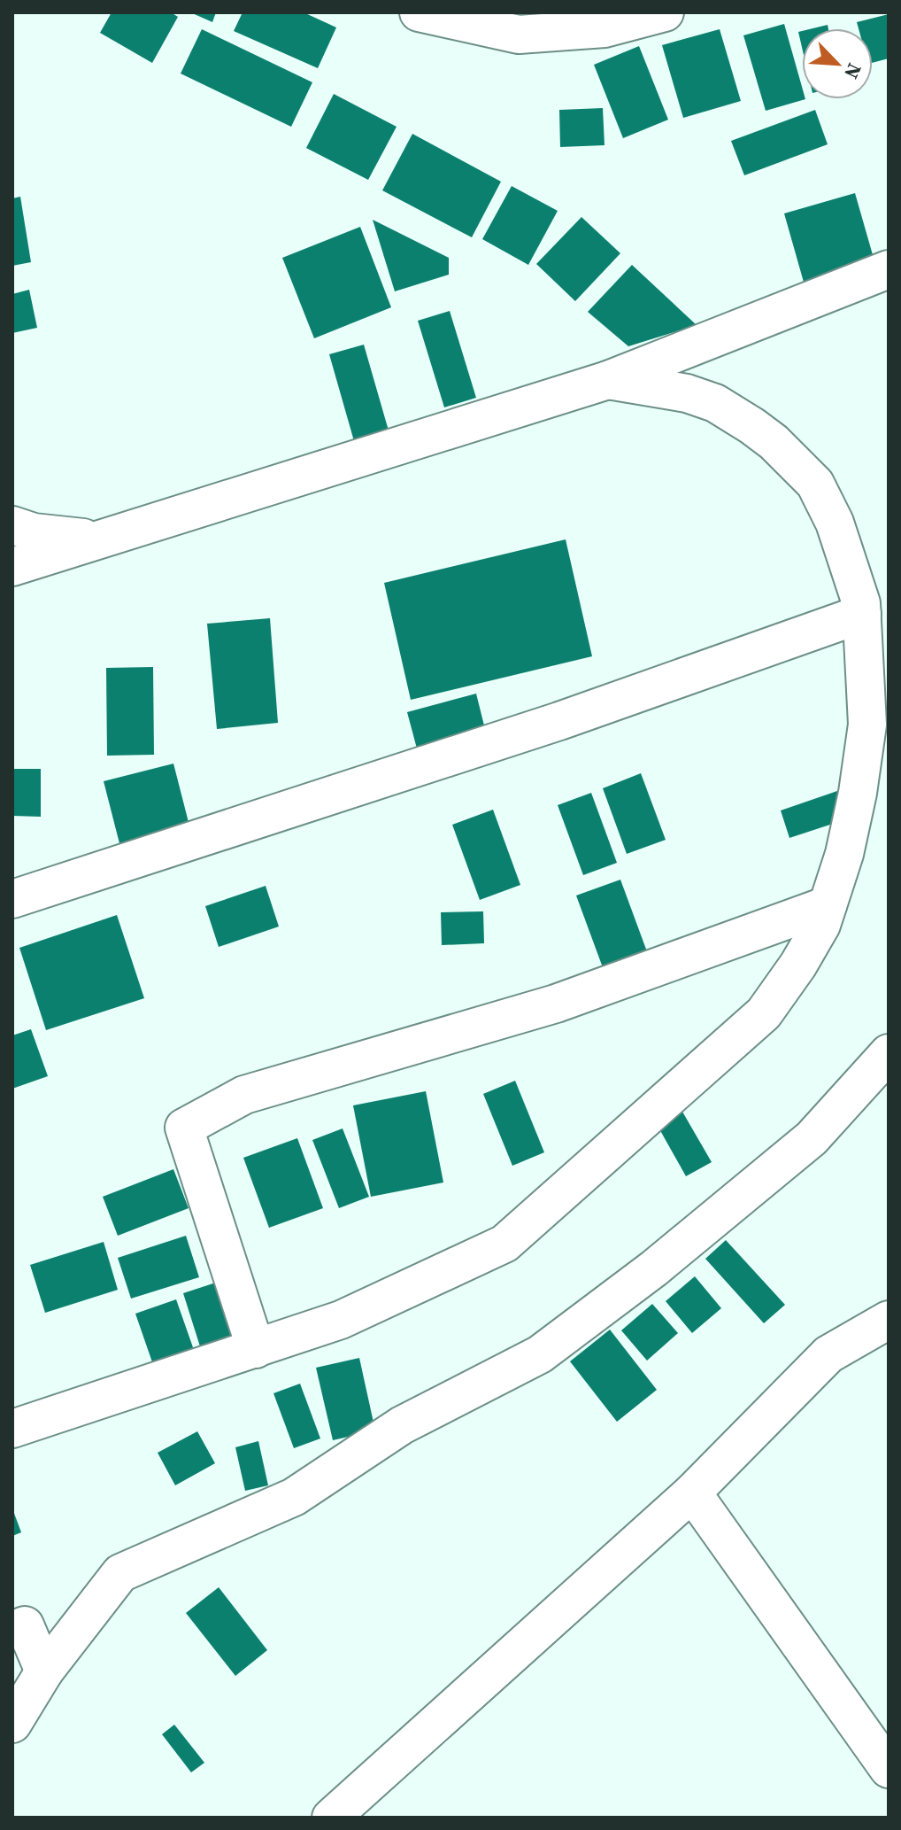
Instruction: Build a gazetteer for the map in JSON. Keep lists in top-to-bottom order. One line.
{"north":"bottom right"}
